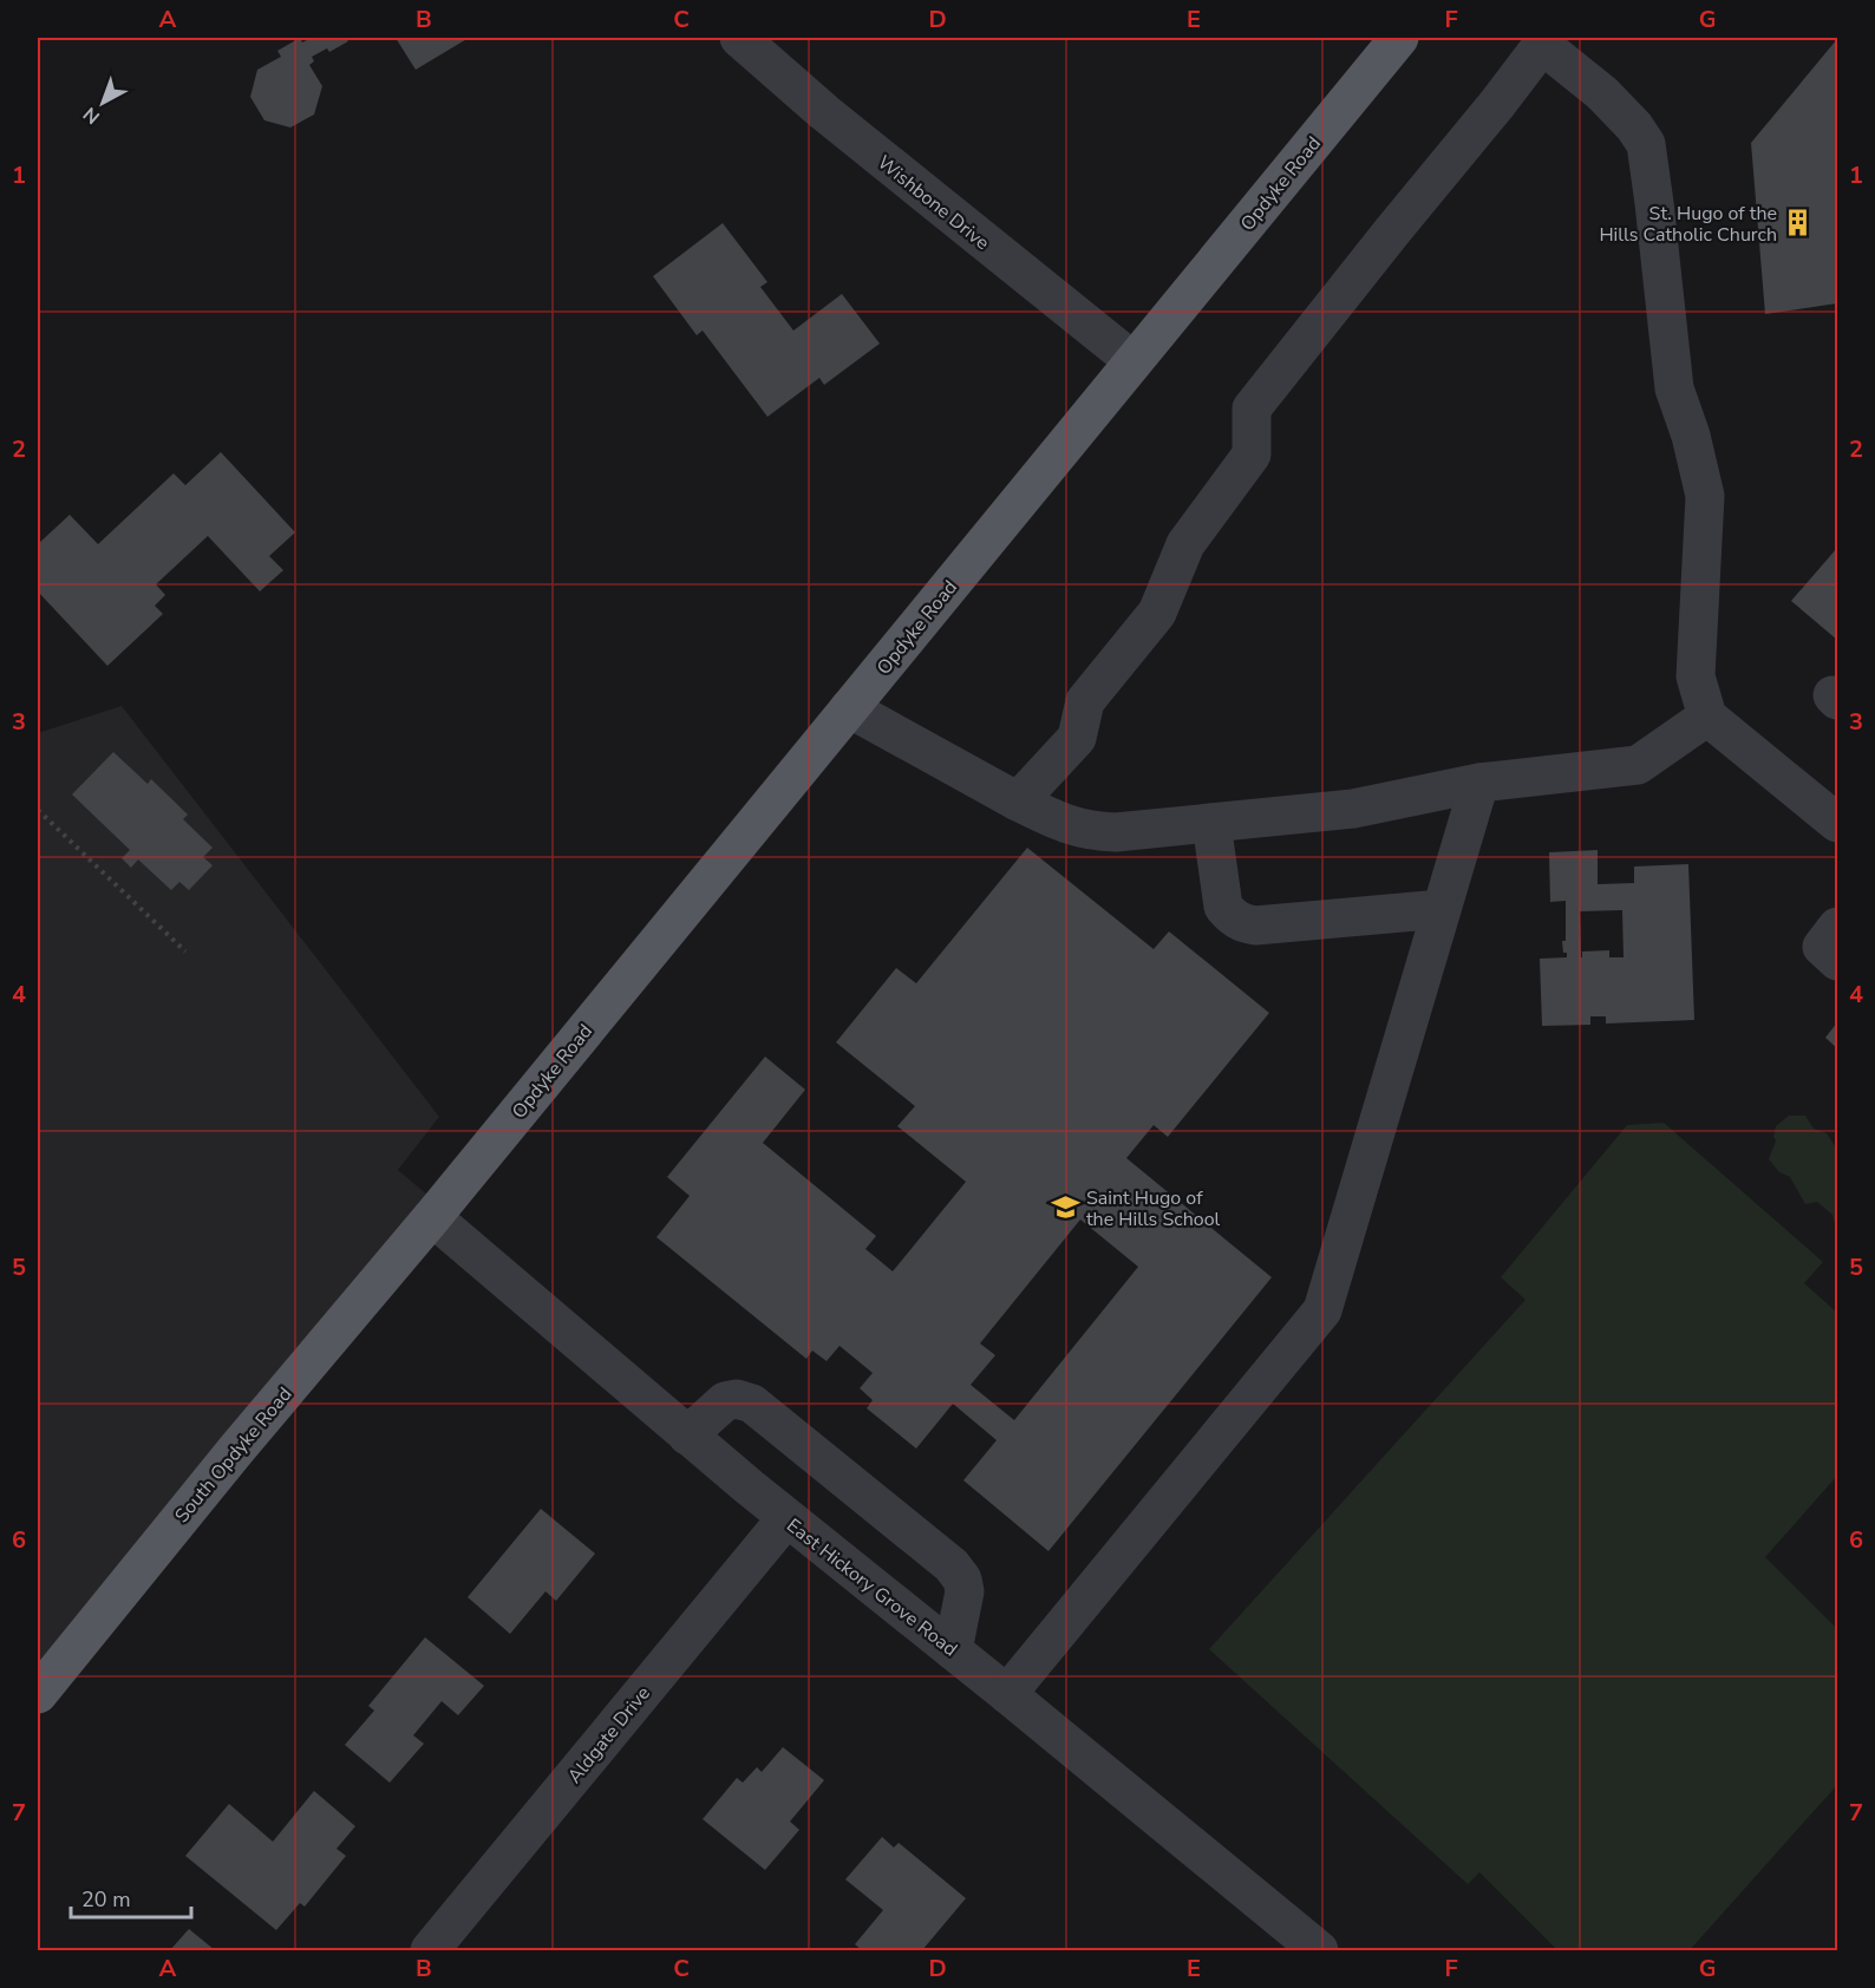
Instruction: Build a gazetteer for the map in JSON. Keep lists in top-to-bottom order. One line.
{"streets":{"main road":["Opdyke Road","South Opdyke Road"],"street":["Wishbone Drive","East Hickory Grove Road","Aldgate Drive"]},"crossings":[["Opdyke Road","Wishbone Drive"],["Opdyke Road","South Opdyke Road"],["Opdyke Road","East Hickory Grove Road"],["South Opdyke Road","East Hickory Grove Road"],["East Hickory Grove Road","Aldgate Drive"]],"places":{"building":["St. Hugo of the Hills Catholic Church"],"school or university":["Saint Hugo of the Hills School"]},"scale_bar":"20 m","north":"bottom left","grid":{"columns":["A","B","C","D","E","F","G"],"rows":["1","2","3","4","5","6","7"]}}
